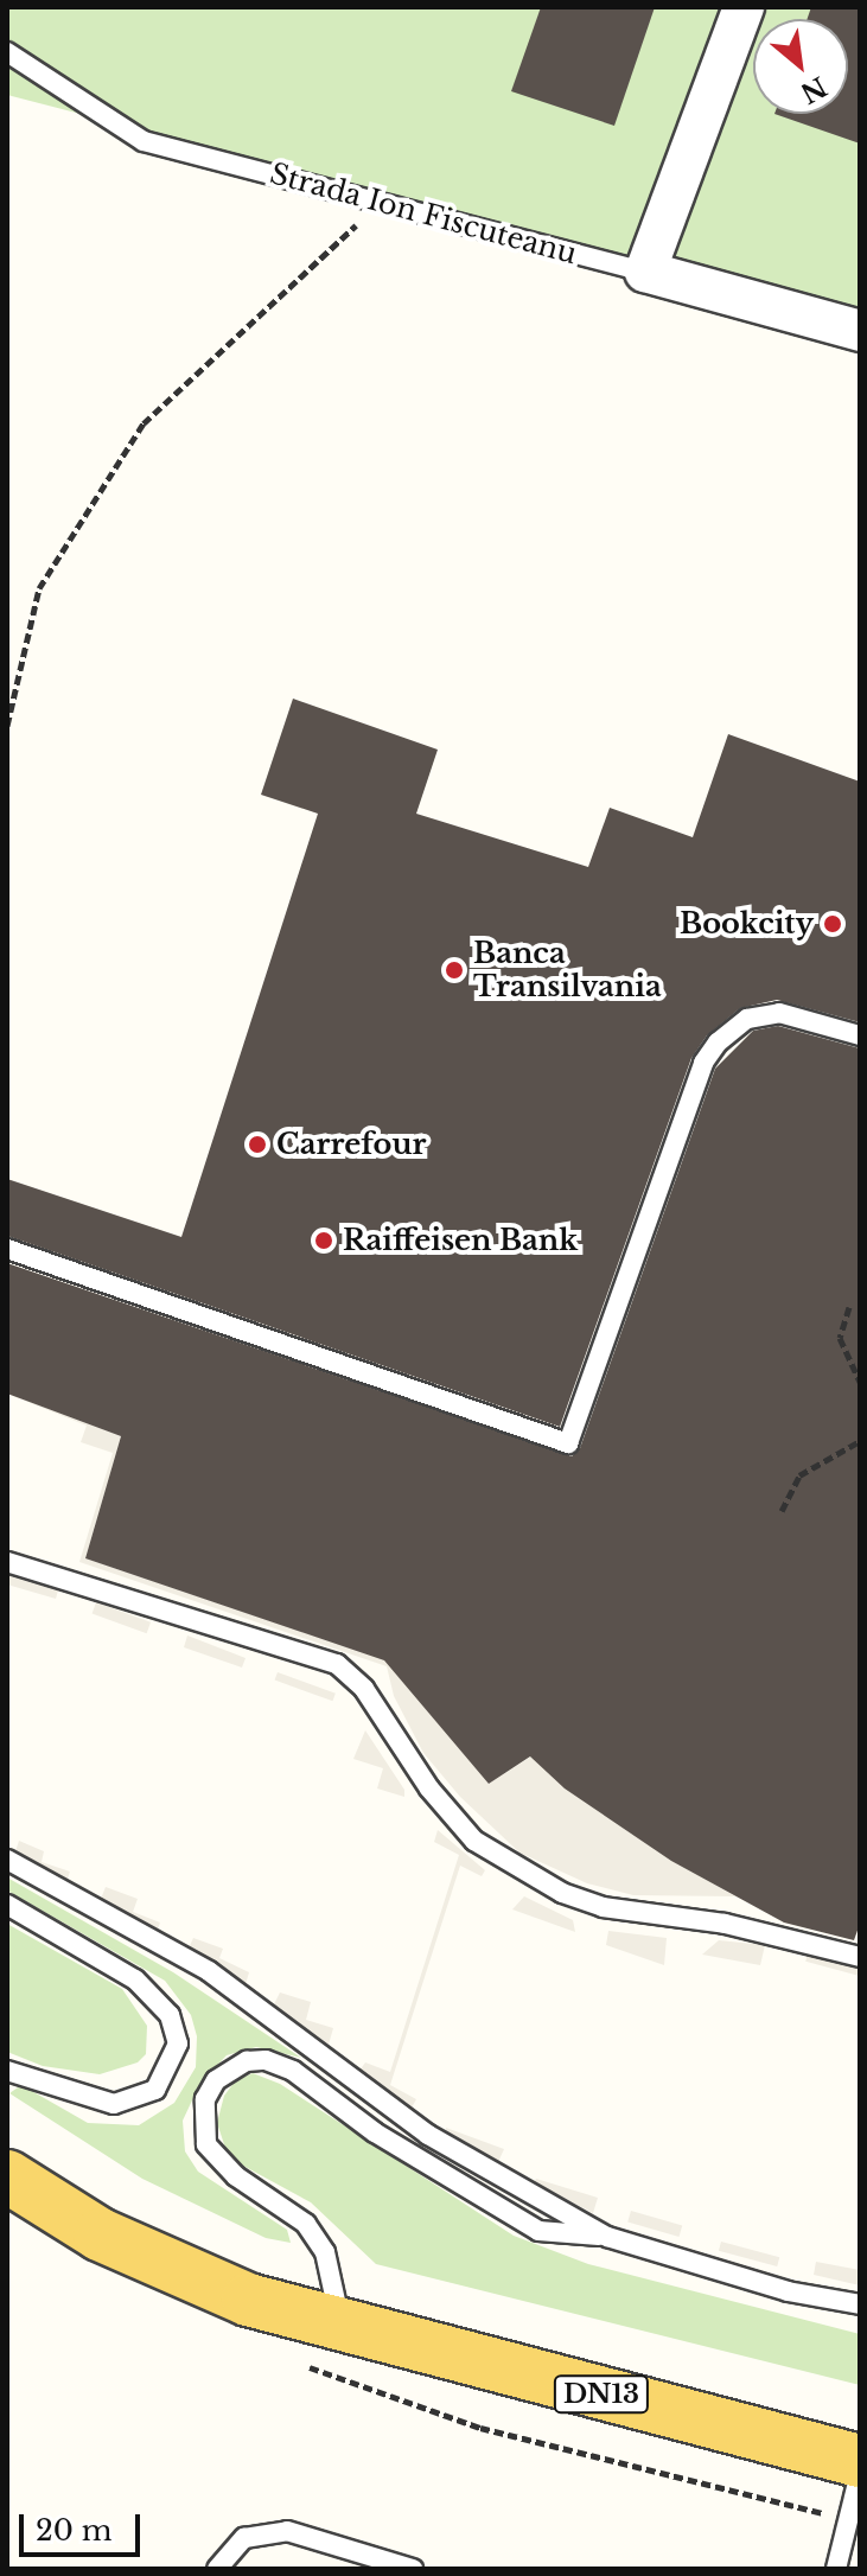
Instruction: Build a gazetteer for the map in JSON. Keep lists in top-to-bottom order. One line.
{"streets":{"main road":["DN13"],"street":["Strada Ion Fiscuteanu"]},"places":["Bookcity","Banca Transilvania","Carrefour","Raiffeisen Bank"],"scale_bar":"20 m","north":"bottom right"}
